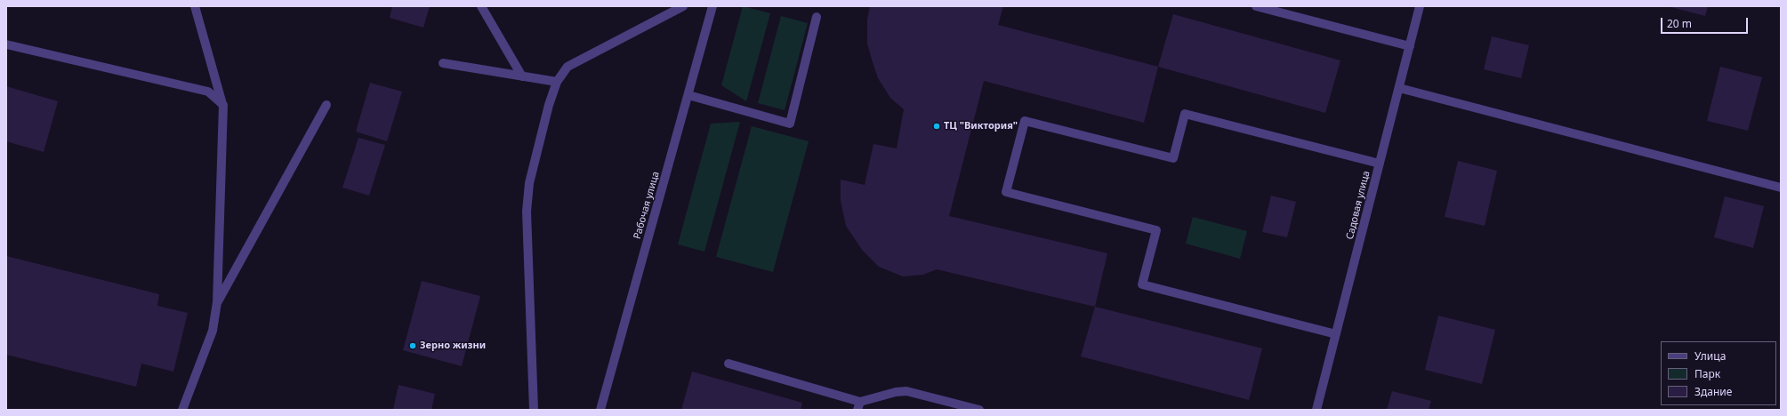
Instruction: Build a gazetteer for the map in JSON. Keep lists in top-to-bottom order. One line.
{"streets":{"street":["Рабочая улица","Садовая улица"]},"places":["ТЦ \"Виктория\"","Зерно жизни"],"legend":["Улица","Парк","Здание"],"scale_bar":"20 m"}
